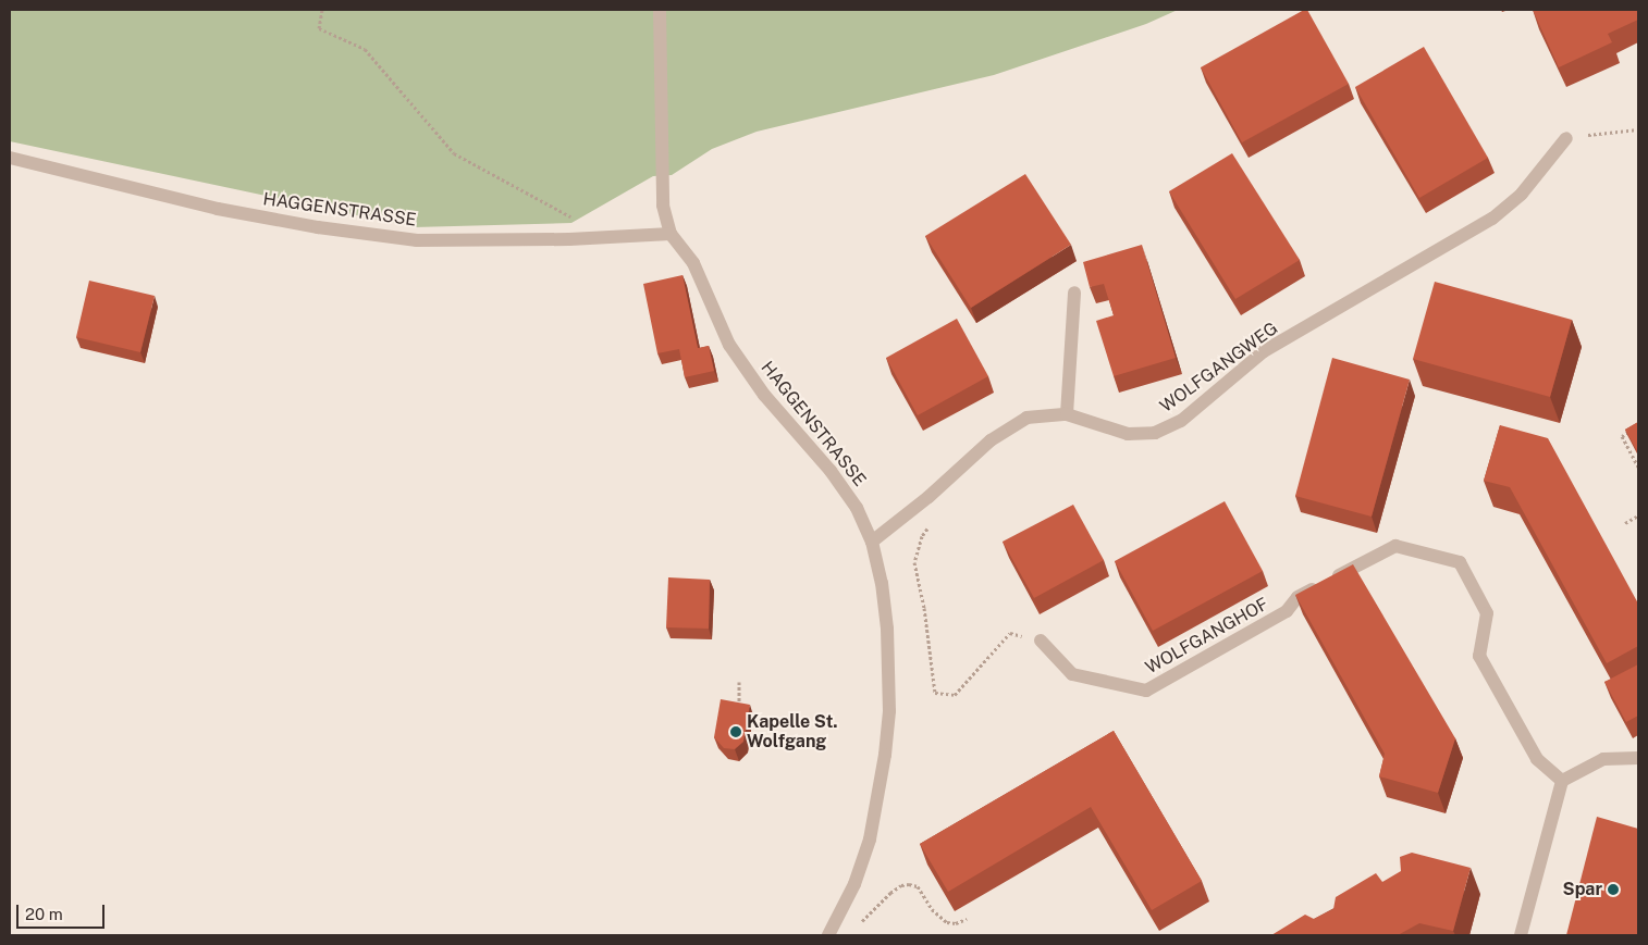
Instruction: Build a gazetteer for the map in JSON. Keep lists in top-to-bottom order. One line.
{"streets":{"street":["HAGGENSTRASSE","WOLFGANGWEG","WOLFGANGHOF"]},"crossings":[["HAGGENSTRASSE","WOLFGANGWEG"]],"places":["Kapelle St. Wolfgang","Spar"],"scale_bar":"20 m"}
